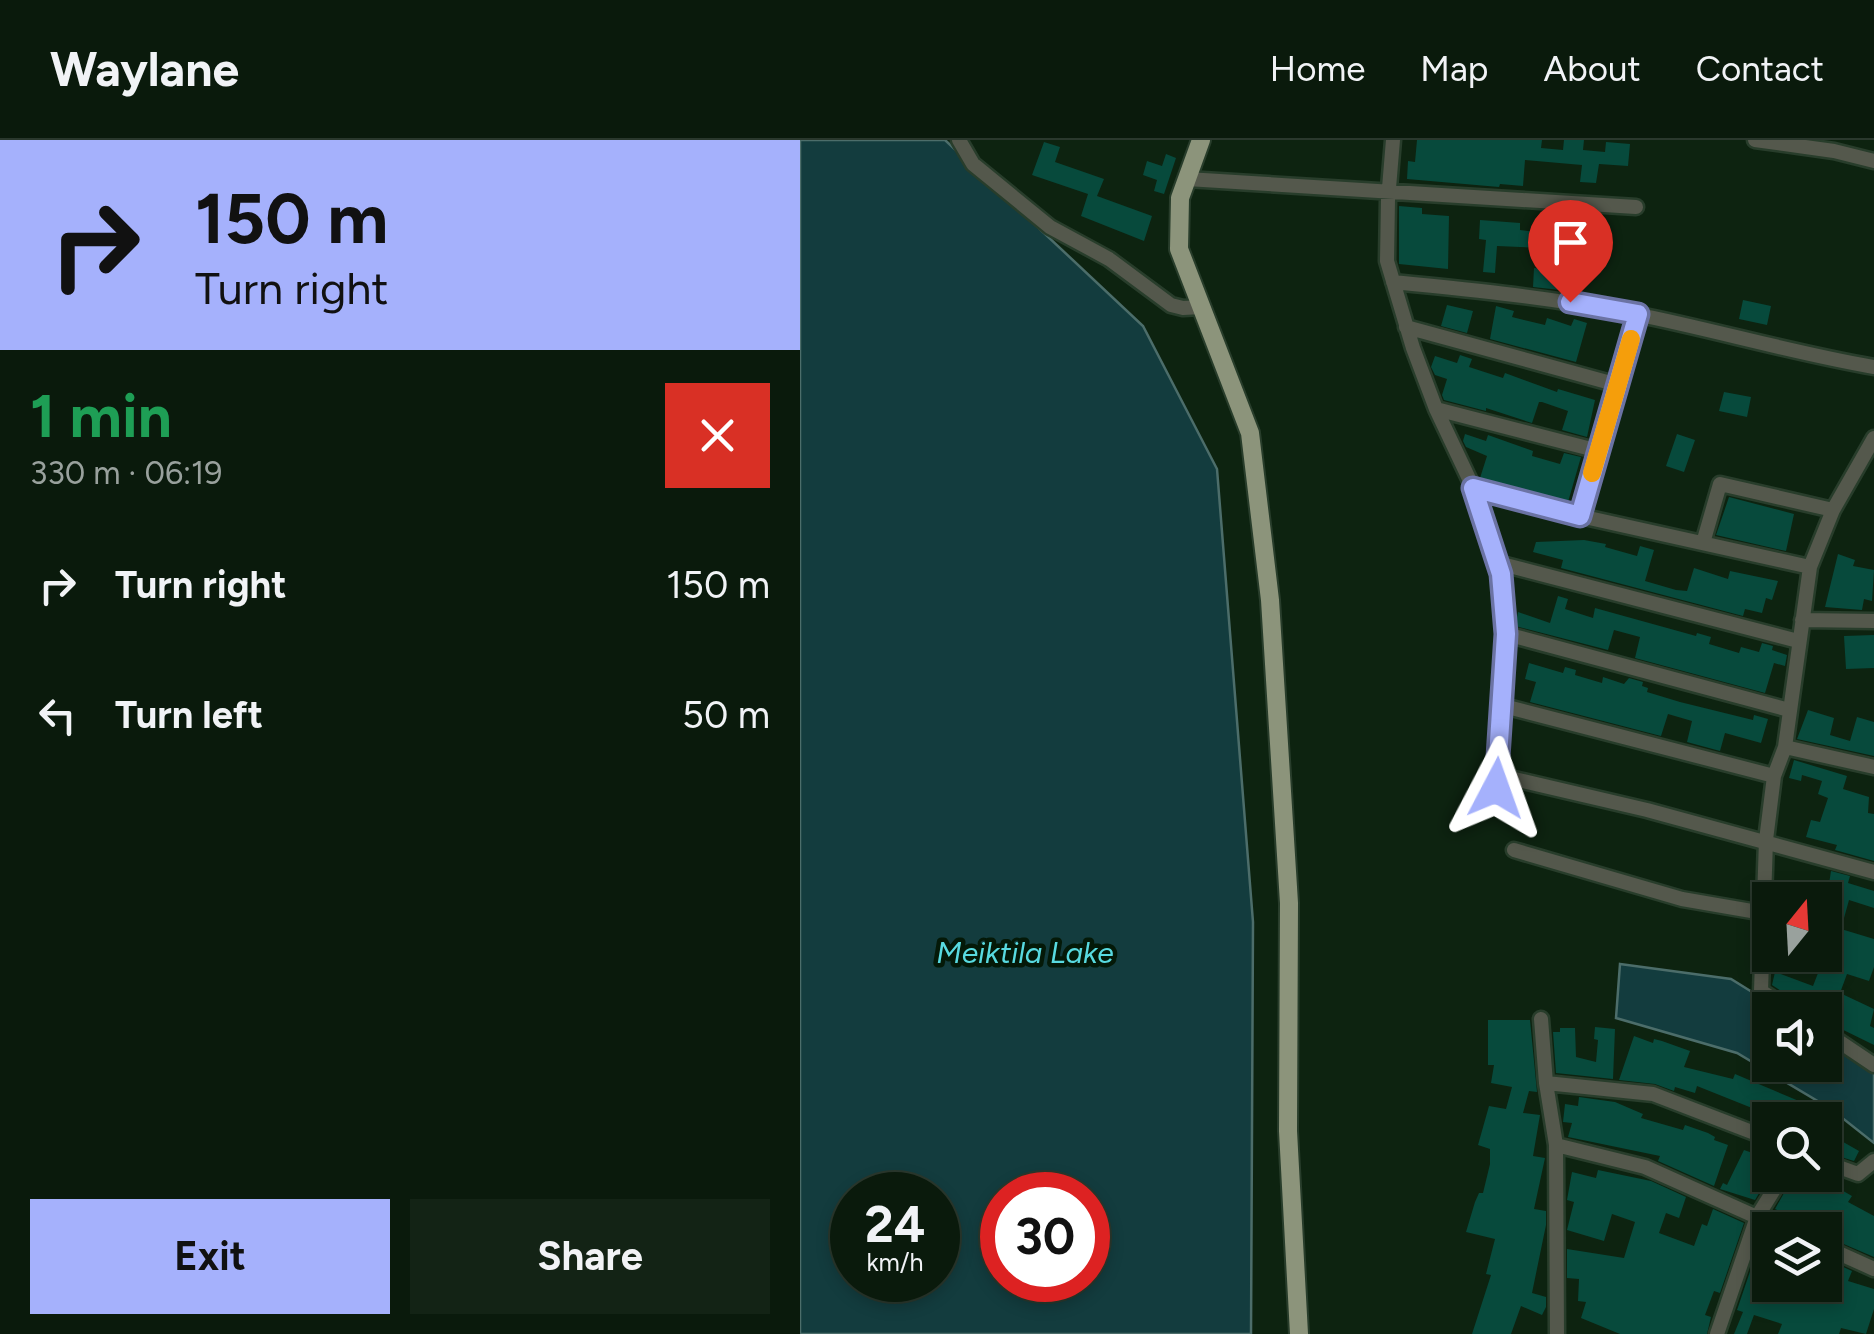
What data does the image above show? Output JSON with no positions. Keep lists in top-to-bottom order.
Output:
{
  "water": ["Meiktila Lake"],
  "north": "top",
  "page": {
    "header": "Waylane",
    "nav": [
      "Home",
      "Map",
      "About",
      "Contact"
    ],
    "turn": ["150 m", "Turn right"],
    "heading": ["1 min", "330 m · 06:19"],
    "list": [
      {
        "name": "Turn right",
        "value": "150 m"
      },
      {
        "name": "Turn left",
        "value": "50 m"
      }
    ],
    "speed": "24 km/h",
    "limit": "30",
    "buttons": ["Exit", "Share"]
  }
}
